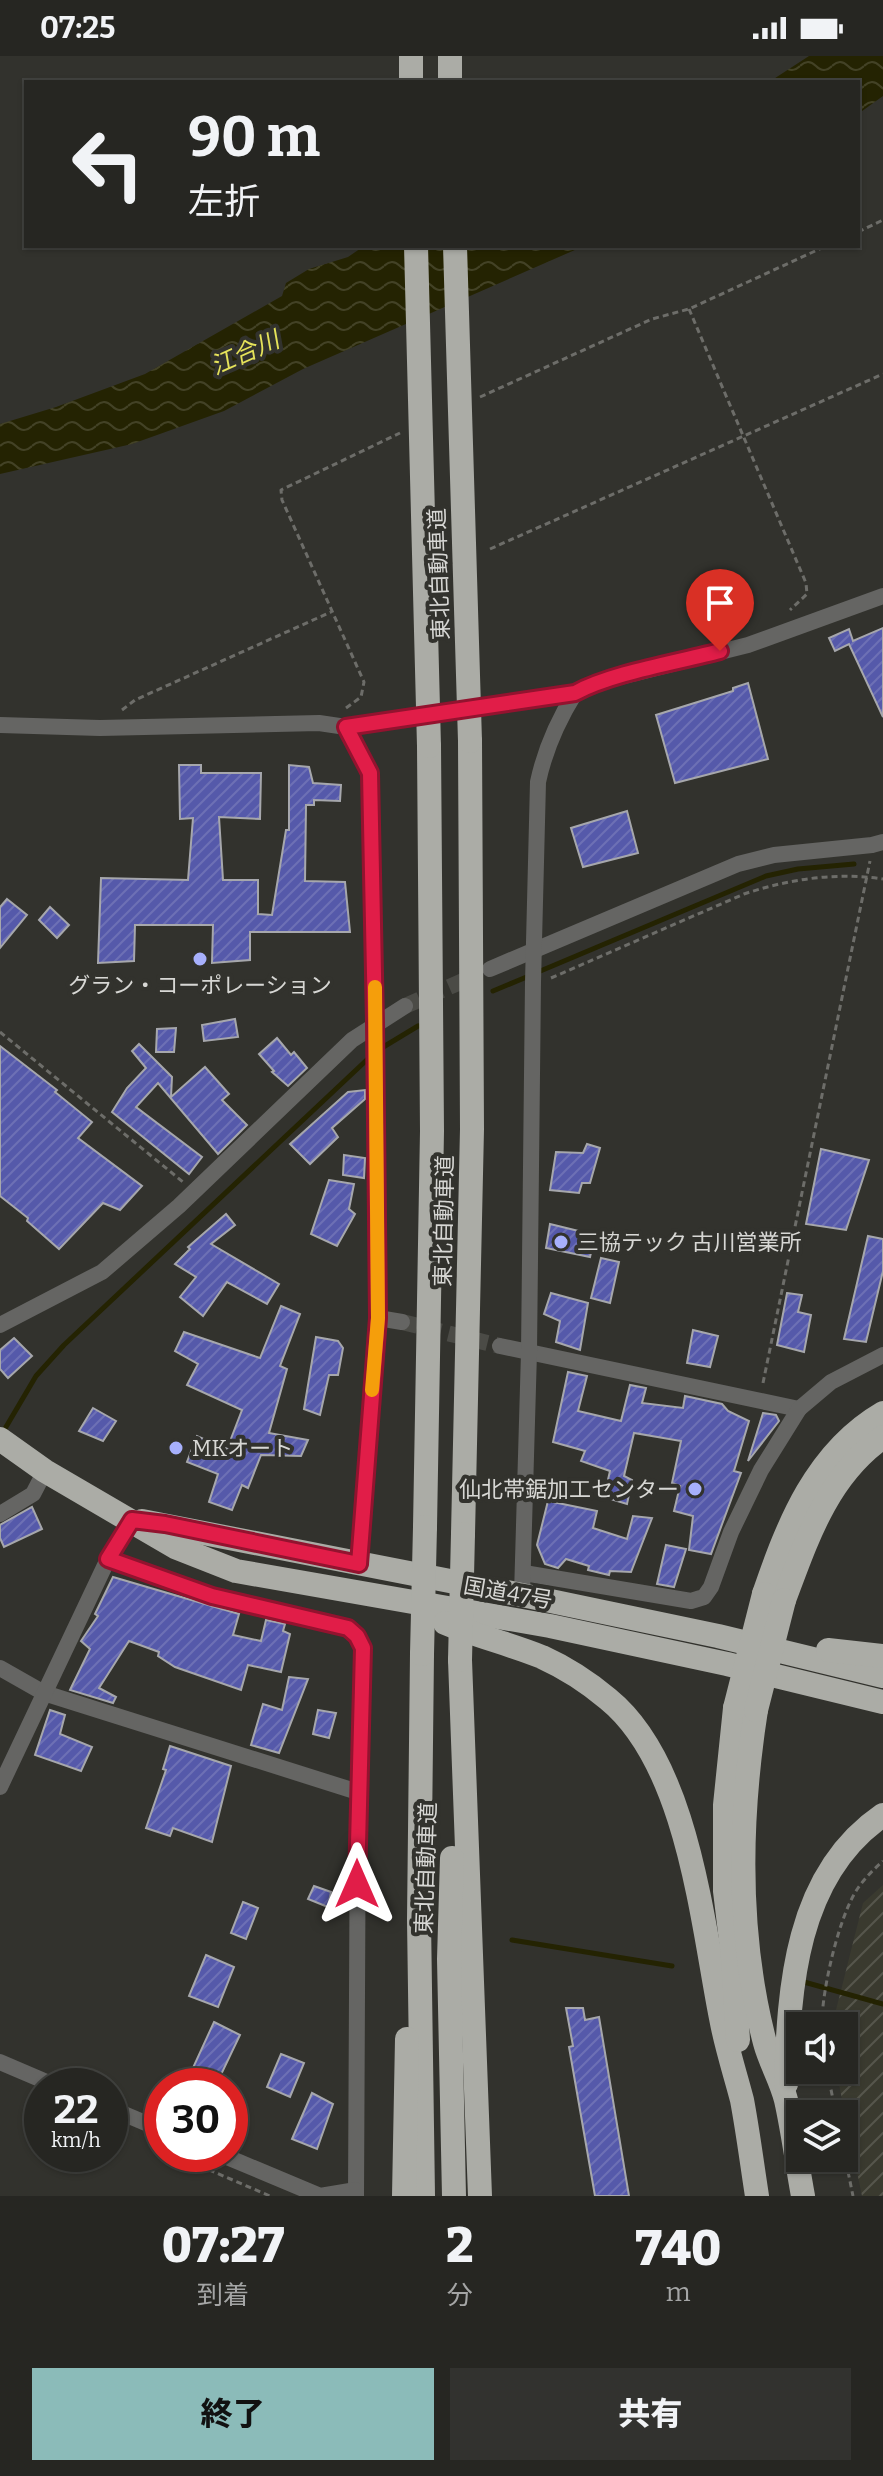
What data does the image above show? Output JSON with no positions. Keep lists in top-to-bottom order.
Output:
{
  "streets": {
    "highway": ["東北自動車道", "国道47号"]
  },
  "water": ["江合川"],
  "places": [
    "グラン・コーポレーション",
    "三協テック 古川営業所",
    "MKオート",
    "仙北帯鋸加工センター"
  ],
  "page": {
    "status": "07:25",
    "turn": ["90 m", "左折"],
    "speed": "22 km/h",
    "limit": "30",
    "eta": [
      "07:27",
      "到着",
      "2",
      "分",
      "740",
      "m"
    ],
    "buttons": ["終了", "共有"]
  }
}
